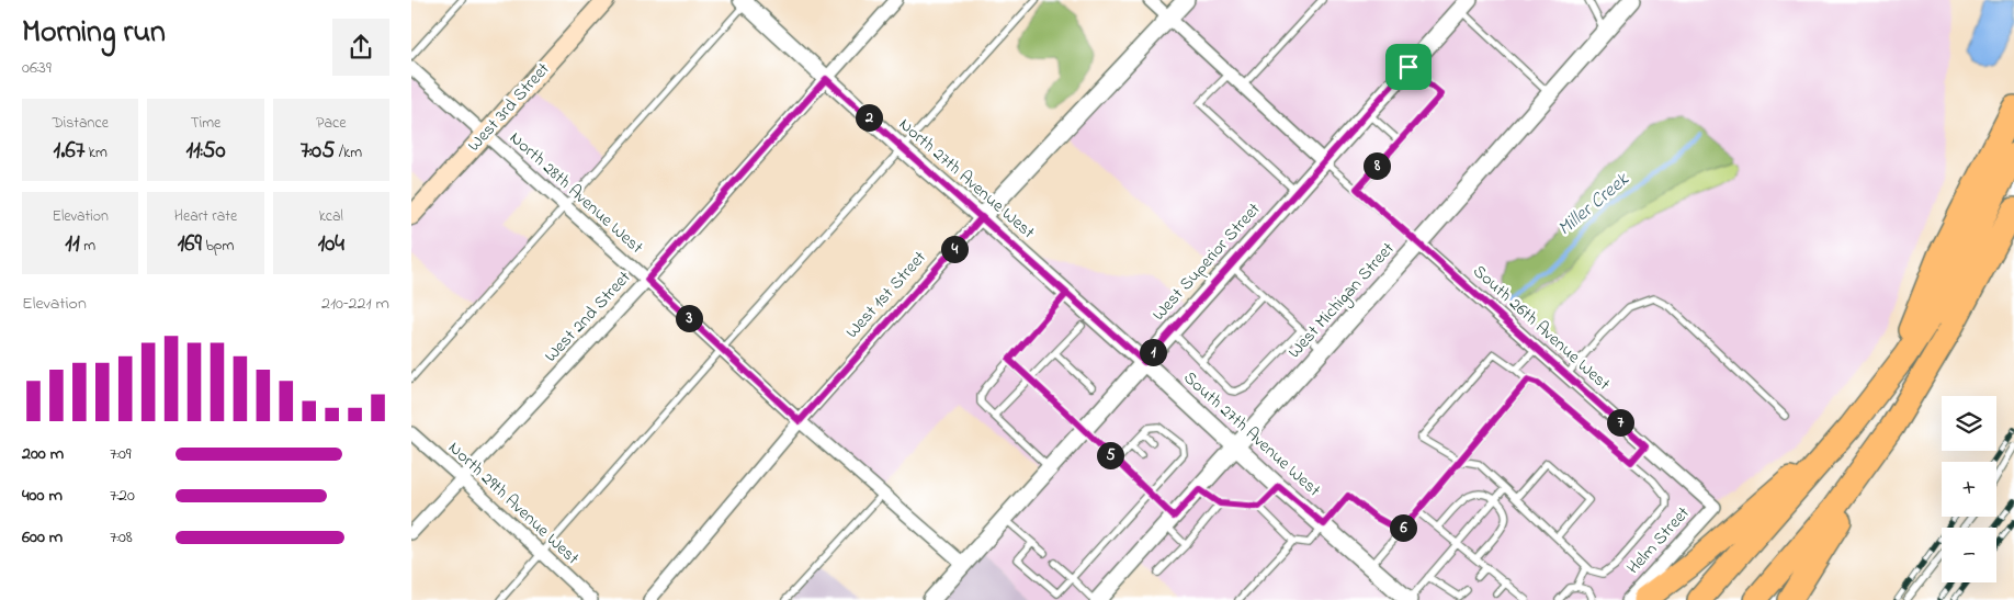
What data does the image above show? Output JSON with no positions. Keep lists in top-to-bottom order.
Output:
{
  "streets": {
    "main road": ["West 3rd Street"],
    "street": [
      "North 27th Avenue West",
      "North 28th Avenue West",
      "West Superior Street",
      "West 1st Street",
      "West Michigan Street",
      "West 2nd Street",
      "South 26th Avenue West",
      "South 27th Avenue West",
      "North 29th Avenue West",
      "Helm Street"
    ]
  },
  "crossings": [
    ["West 3rd Street", "North 28th Avenue West"],
    ["North 27th Avenue West", "West Superior Street"],
    ["North 27th Avenue West", "West 1st Street"],
    ["North 27th Avenue West", "West 2nd Street"],
    ["North 27th Avenue West", "South 27th Avenue West"],
    ["North 28th Avenue West", "West Superior Street"],
    ["North 28th Avenue West", "West 1st Street"],
    ["North 28th Avenue West", "West 2nd Street"],
    ["West Superior Street", "South 27th Avenue West"],
    ["West Michigan Street", "South 26th Avenue West"],
    ["West Michigan Street", "South 27th Avenue West"],
    ["West 2nd Street", "North 29th Avenue West"],
    ["South 26th Avenue West", "Helm Street"]
  ],
  "water": ["Miller Creek"],
  "page": {
    "heading": ["Morning run", "06:39"],
    "stats": [
      ["Distance", "1.67 km"],
      ["Time", "11:50"],
      ["Pace", "7:05 /km"],
      ["Elevation", "11 m"],
      ["Heart rate", "169 bpm"],
      ["kcal", "104"]
    ],
    "pins": [
      "2",
      "8",
      "4",
      "3",
      "1",
      "7",
      "5",
      "6"
    ],
    "chart": ["Elevation", "210–221 m"],
    "map_buttons": ["+", "−"],
    "list": [
      {
        "name": "200 m",
        "note": "7:09"
      },
      {
        "name": "400 m",
        "note": "7:20"
      },
      {
        "name": "600 m",
        "note": "7:08"
      }
    ]
  }
}
